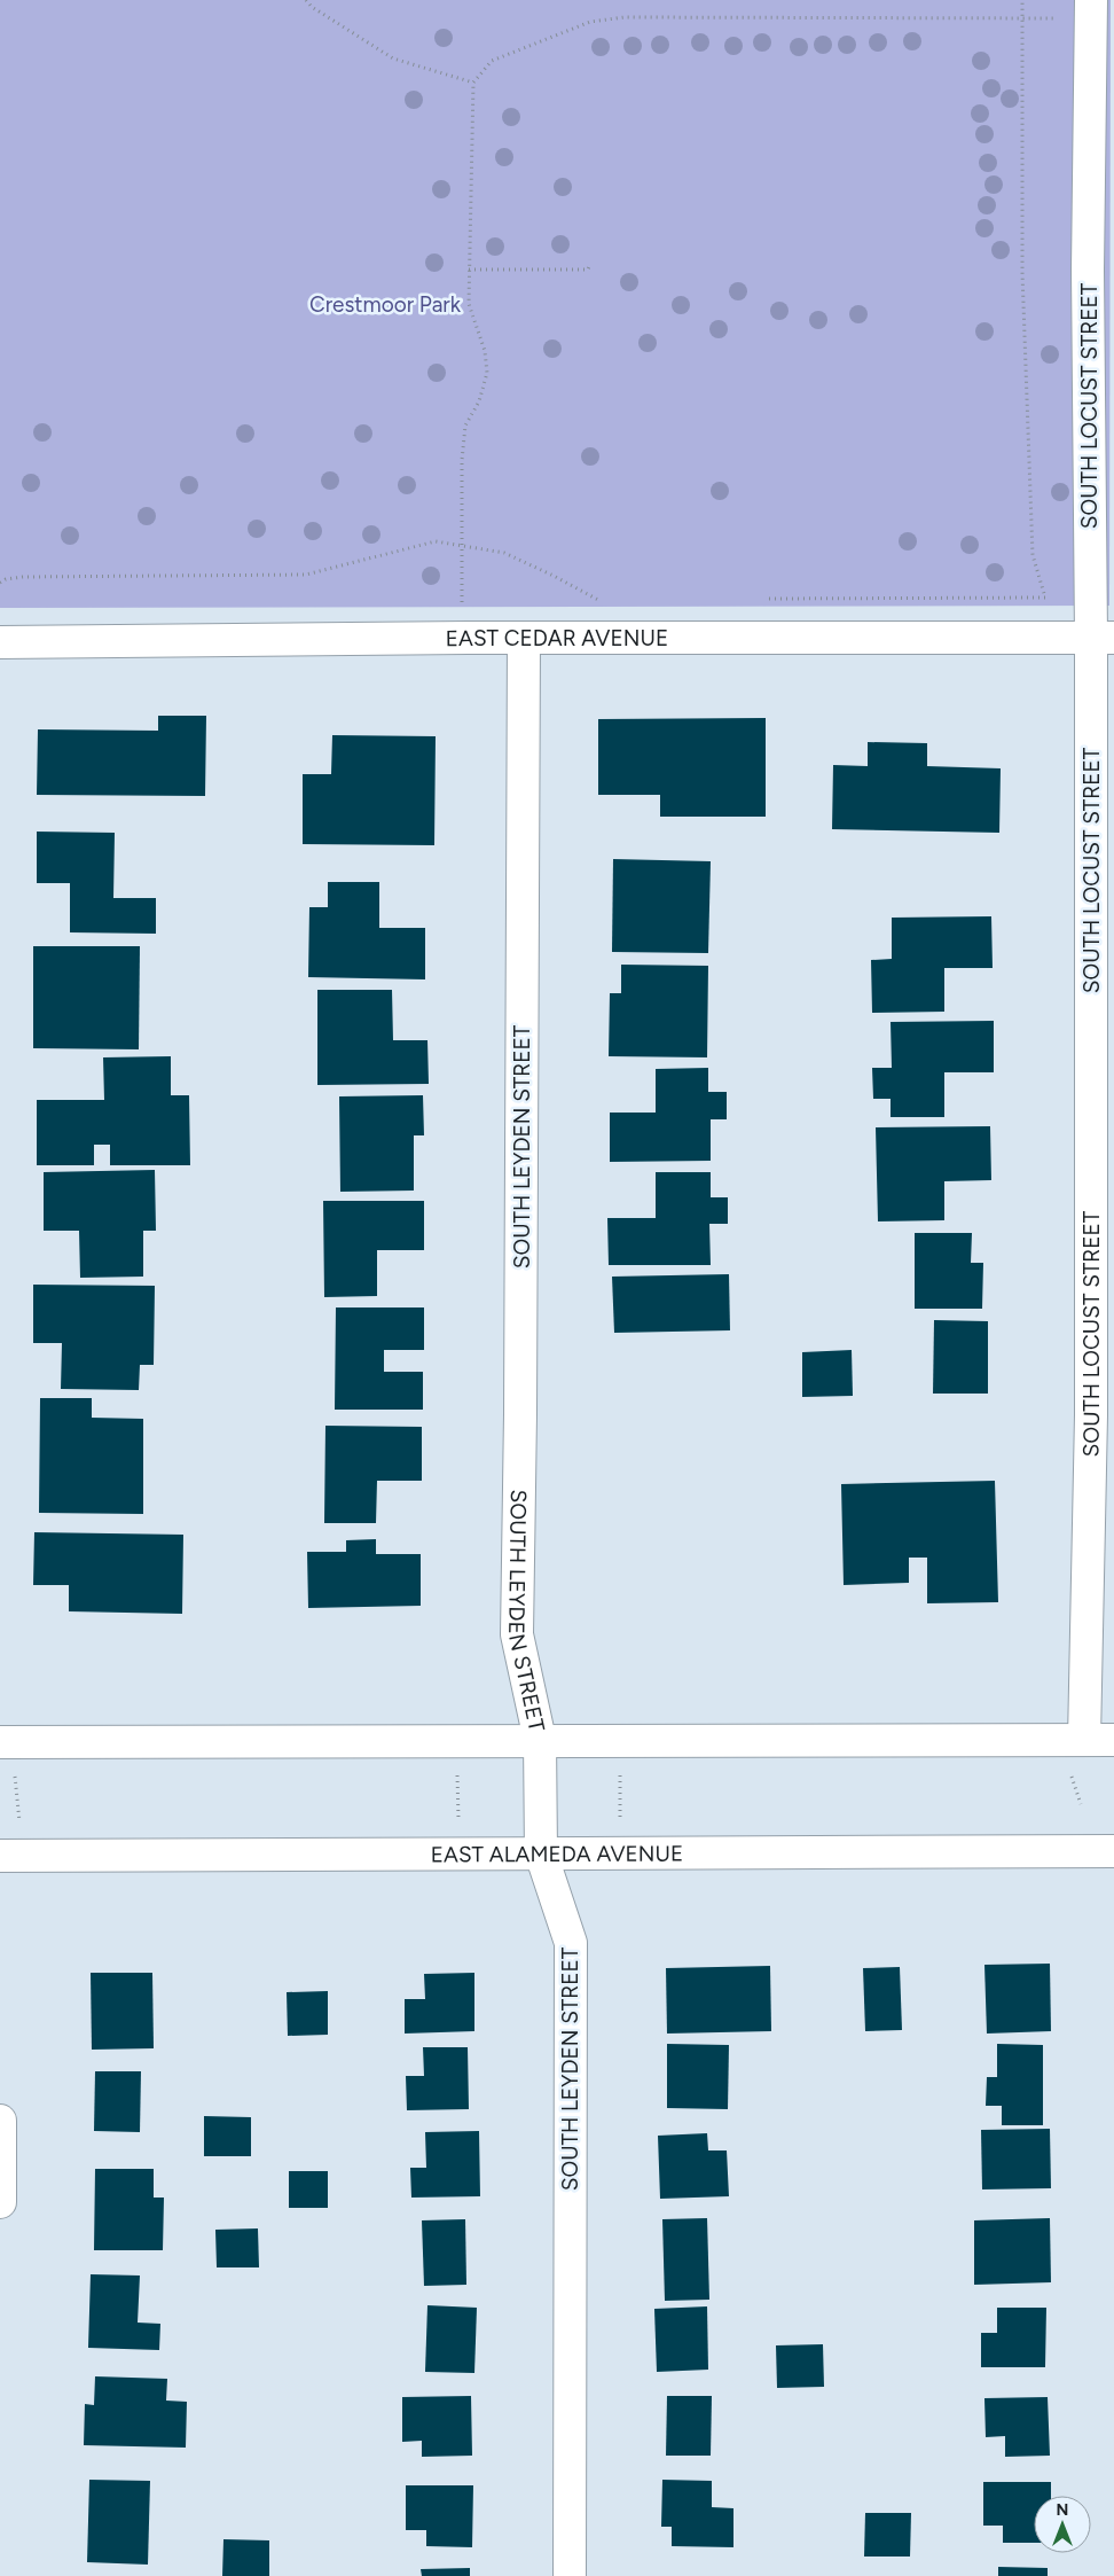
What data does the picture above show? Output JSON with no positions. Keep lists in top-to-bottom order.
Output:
{
  "streets": {
    "street": [
      "SOUTH LOCUST STREET",
      "EAST CEDAR AVENUE",
      "SOUTH LEYDEN STREET",
      "EAST ALAMEDA AVENUE"
    ]
  },
  "crossings": [
    ["SOUTH LOCUST STREET", "EAST CEDAR AVENUE"],
    ["EAST CEDAR AVENUE", "SOUTH LEYDEN STREET"],
    ["SOUTH LEYDEN STREET", "EAST ALAMEDA AVENUE"]
  ],
  "parks": ["Crestmoor Park"],
  "north": "top"
}
